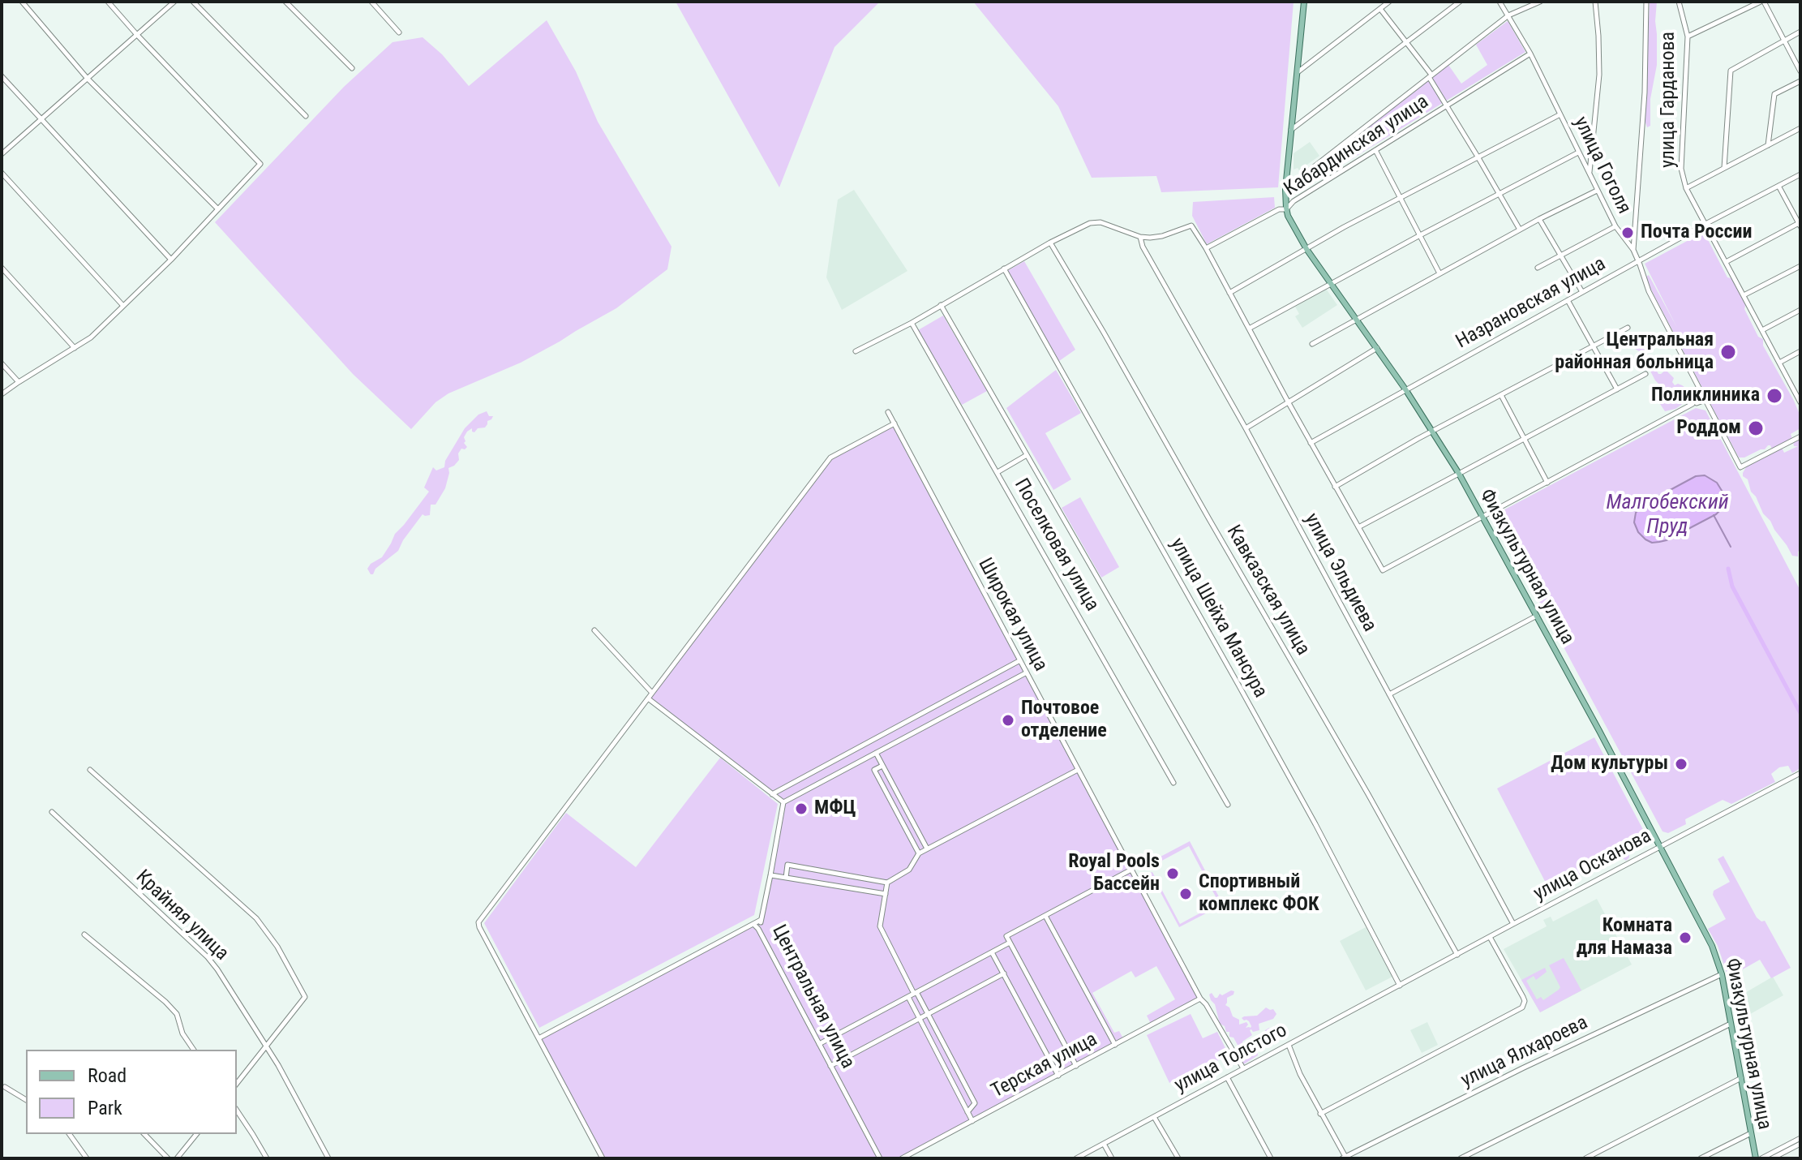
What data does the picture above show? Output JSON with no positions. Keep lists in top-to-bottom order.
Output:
{
  "streets": {
    "main road": ["Физкультурная улица"],
    "street": [
      "улица Гарданова",
      "Кабардинская улица",
      "улица Гоголя",
      "Назрановская улица",
      "Поселковая улица",
      "улица Эльдиева",
      "Кавказская улица",
      "Широкая улица",
      "улица Шейха Мансура",
      "улица Осканова",
      "Крайняя улица",
      "Центральная улица",
      "улица Ялхароева",
      "улица Толстого",
      "Терская улица"
    ]
  },
  "crossings": [
    ["улица Гарданова", "Назрановская улица"],
    ["Кабардинская улица", "улица Гоголя"],
    ["Кабардинская улица", "Физкультурная улица"],
    ["улица Гоголя", "Назрановская улица"],
    ["Назрановская улица", "Физкультурная улица"],
    ["Физкультурная улица", "улица Осканова"],
    ["Физкультурная улица", "улица Ялхароева"],
    ["улица Эльдиева", "улица Осканова"],
    ["Кавказская улица", "улица Осканова"],
    ["Широкая улица", "улица Толстого"],
    ["Широкая улица", "Терская улица"],
    ["улица Шейха Мансура", "улица Осканова"],
    ["улица Шейха Мансура", "улица Толстого"],
    ["улица Осканова", "улица Толстого"]
  ],
  "water": ["Малгобекский Пруд"],
  "places": [
    "Почта России",
    "Центральная районная больница",
    "Поликлиника",
    "Роддом",
    "Почтовое отделение",
    "Дом культуры",
    "МФЦ",
    "Royal Pools Бассейн",
    "Спортивный комплекс ФОК",
    "Комната для Намаза"
  ],
  "legend": ["Road", "Park"]
}
